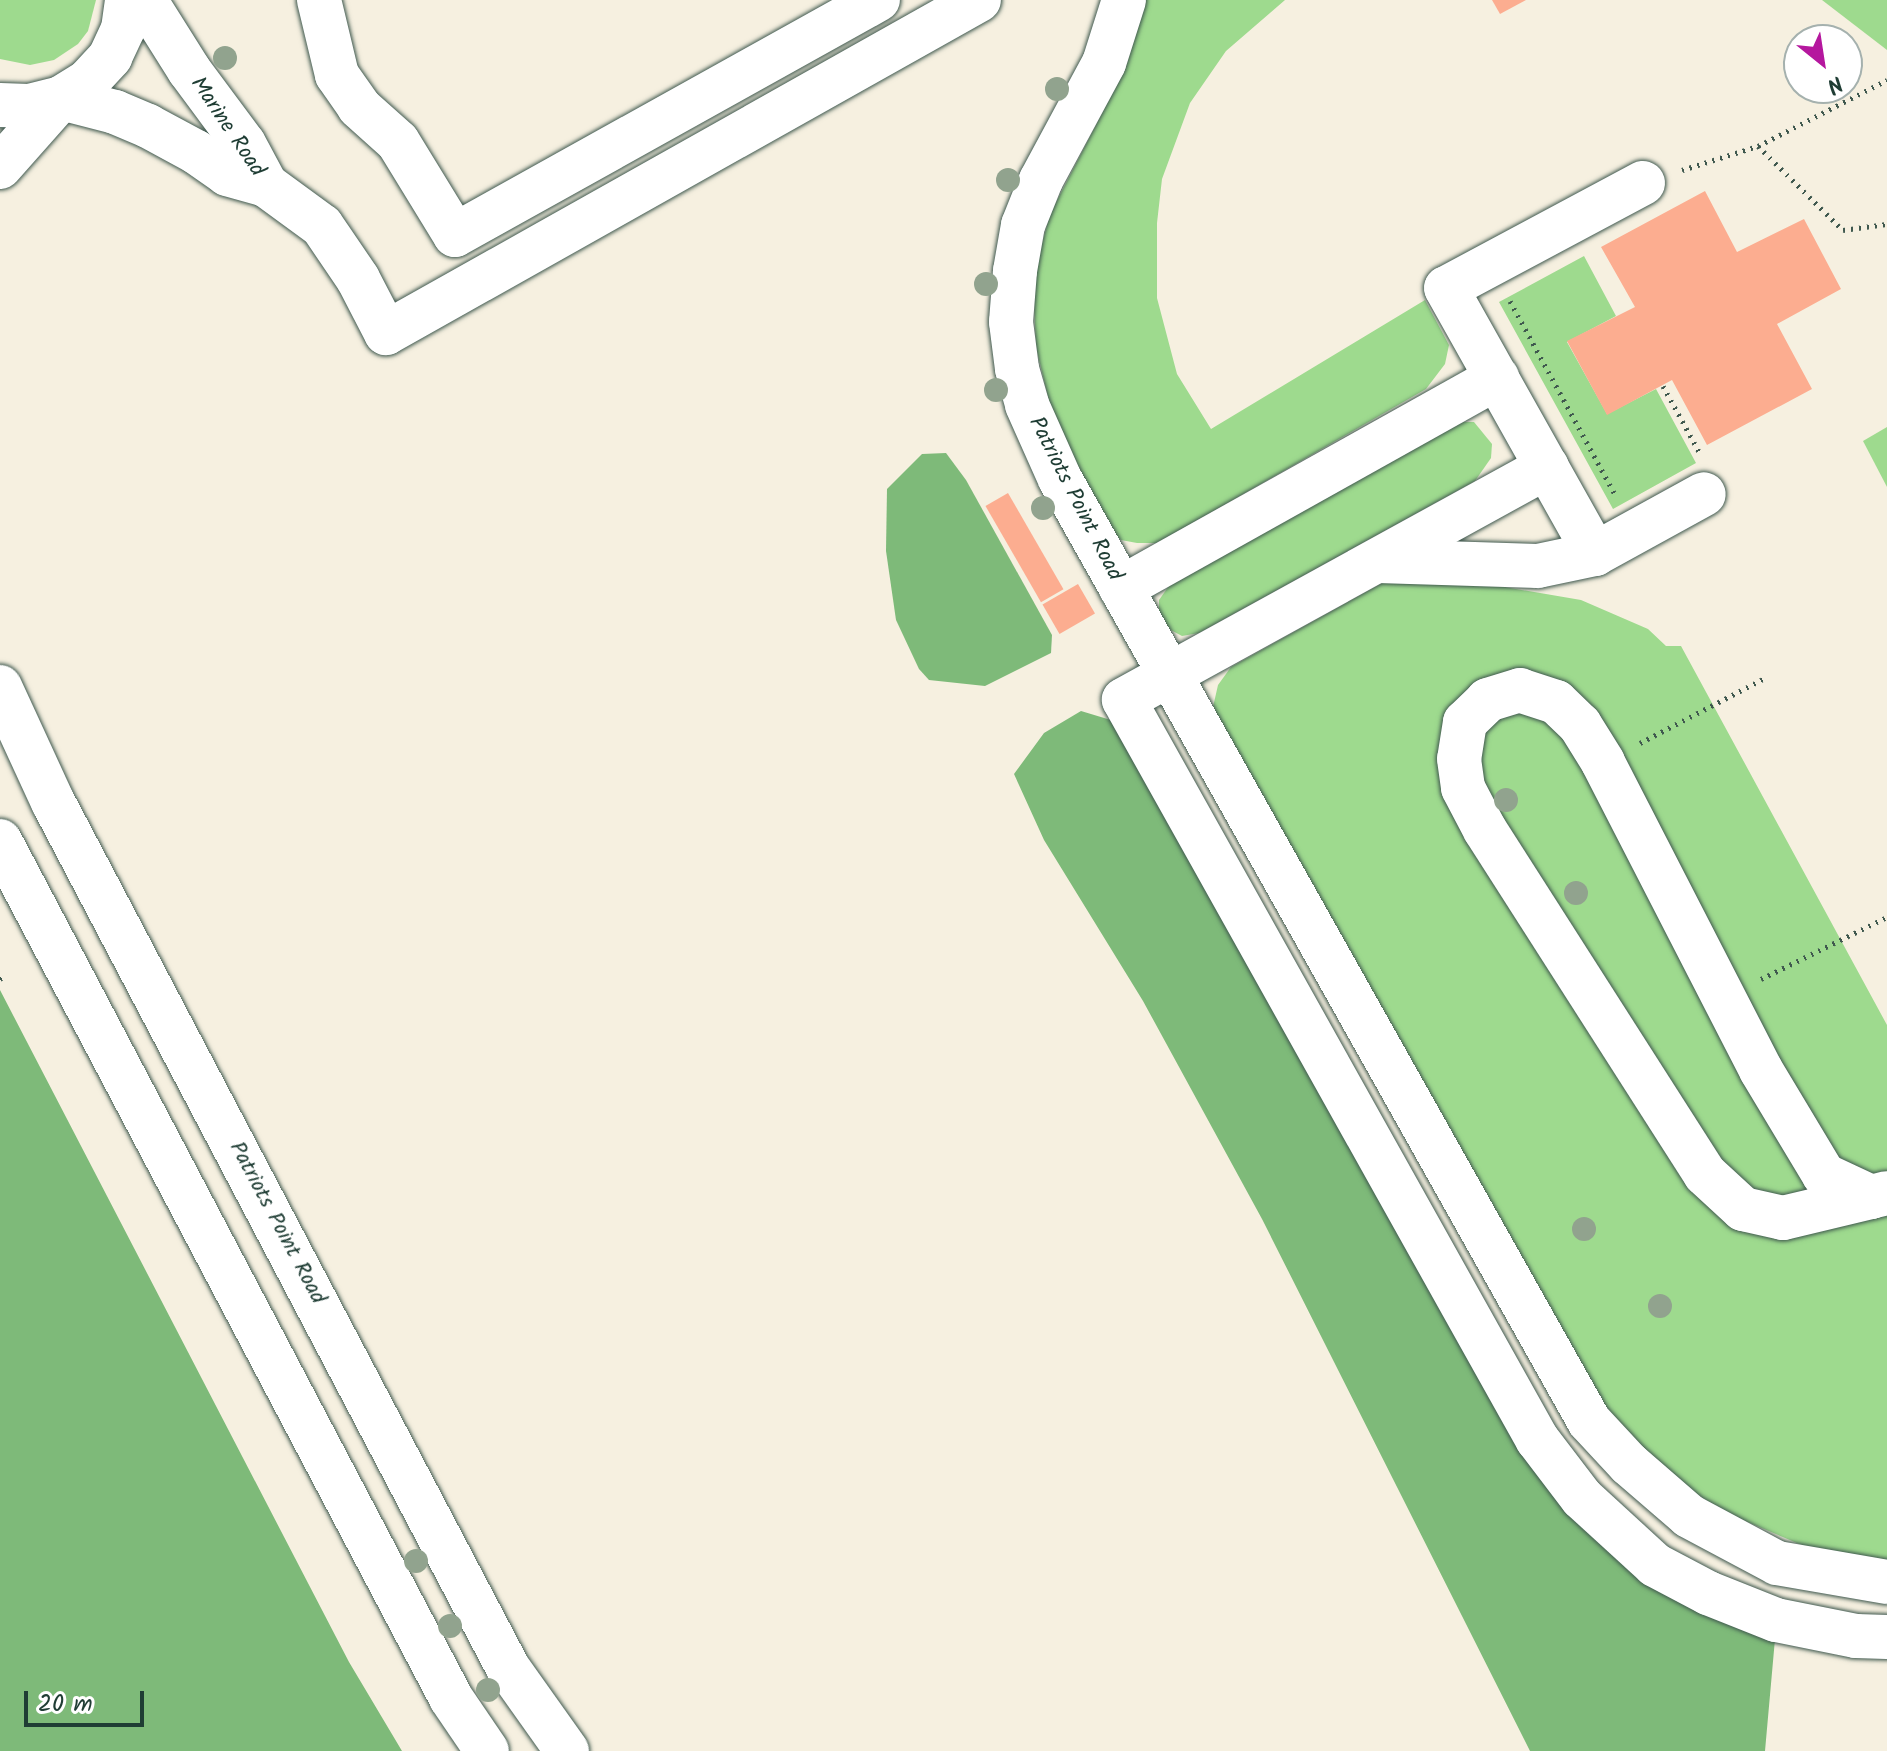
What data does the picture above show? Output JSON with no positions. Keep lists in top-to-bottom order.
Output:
{
  "streets": {
    "street": ["Marine Road", "Patriots Point Road"]
  },
  "scale_bar": "20 m",
  "north": "bottom right"
}
